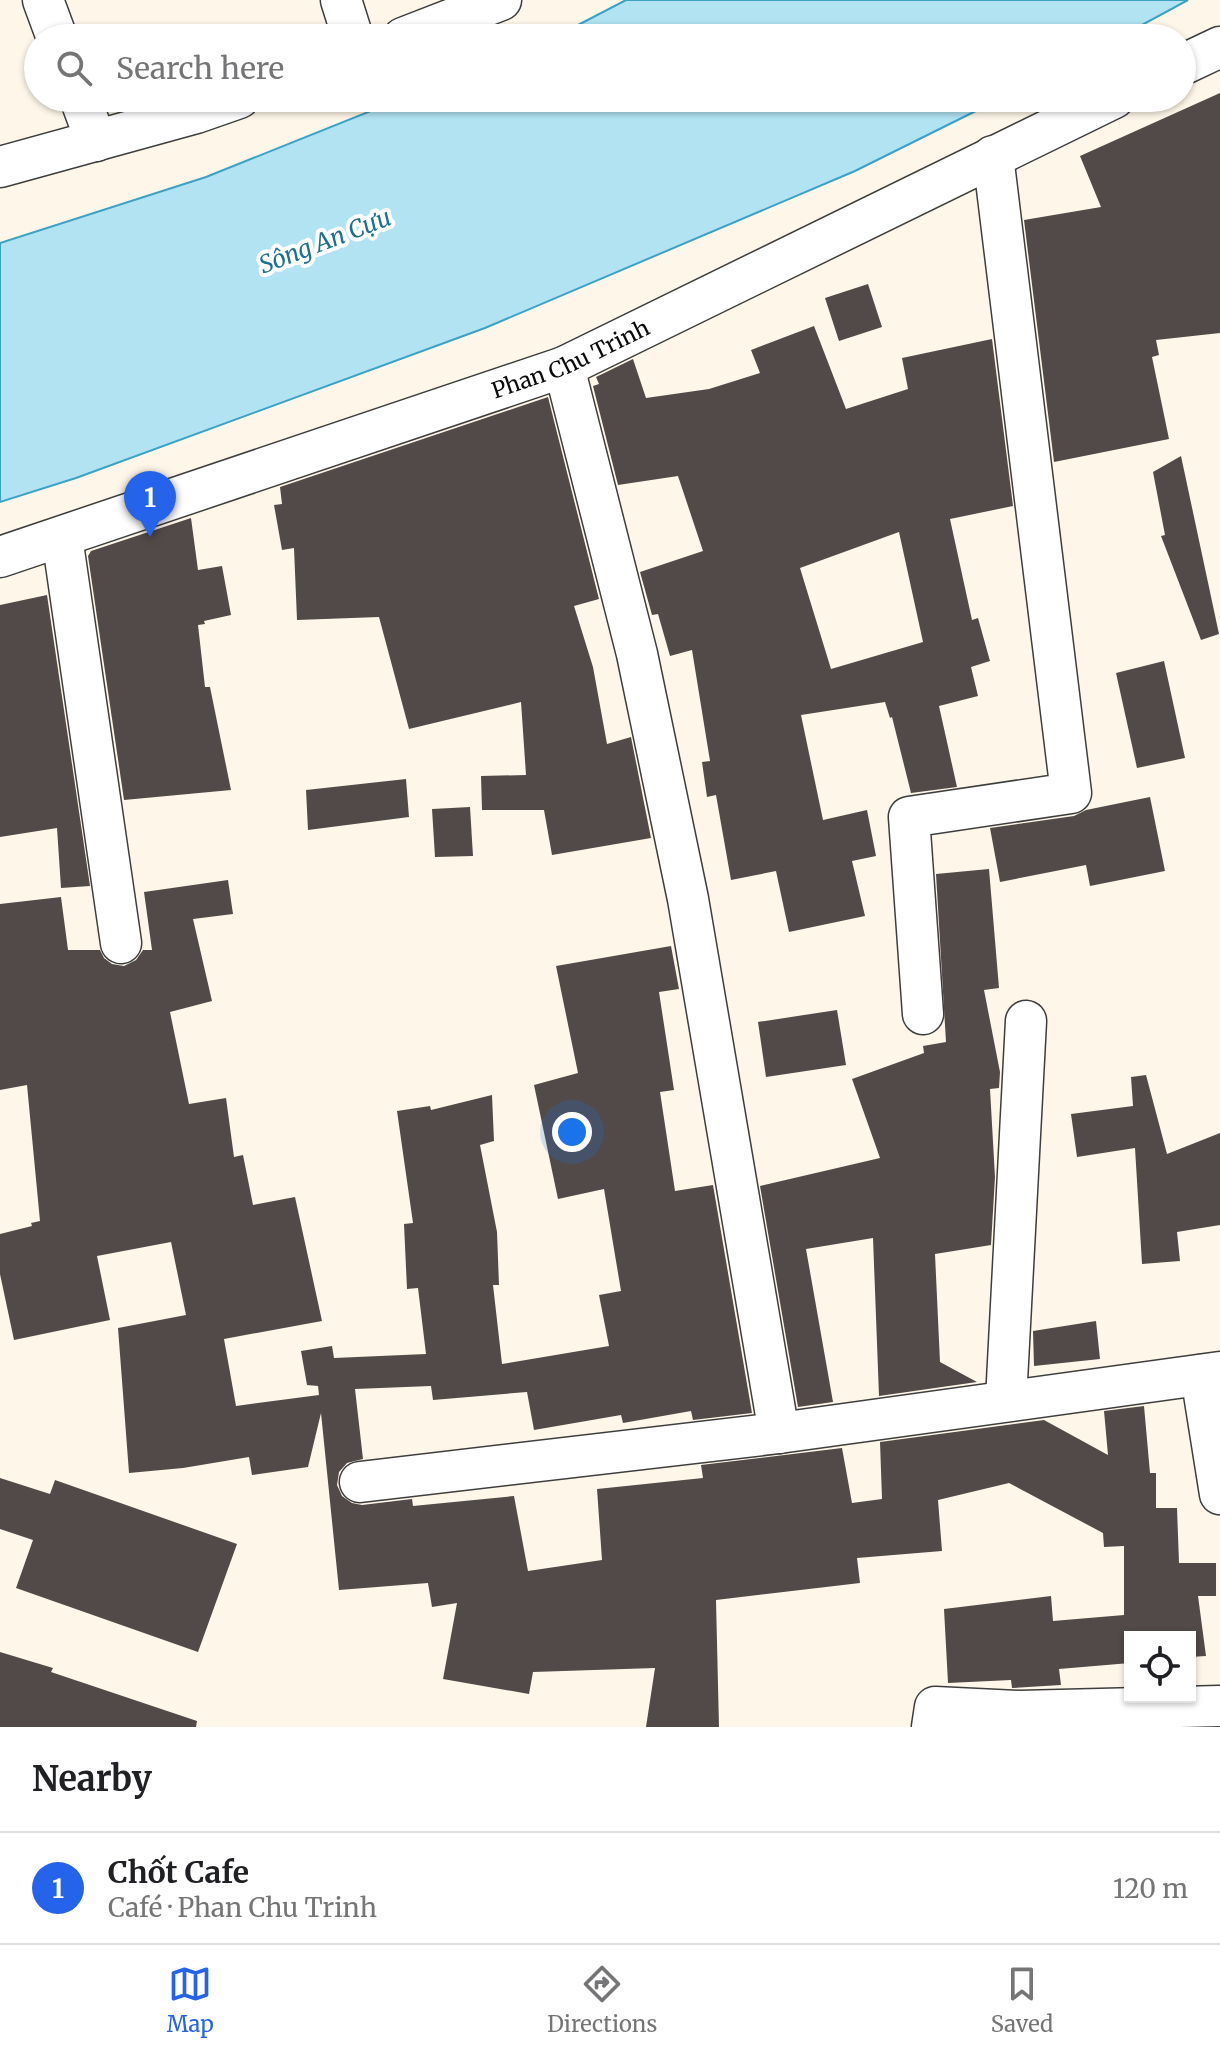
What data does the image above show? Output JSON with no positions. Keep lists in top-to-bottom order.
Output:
{
  "streets": {
    "street": ["Phan Chu Trinh"]
  },
  "water": ["Sông An Cựu"],
  "page": {
    "search": "Search here",
    "pins": "1",
    "heading": "Nearby",
    "list": [
      {
        "mark": "1",
        "name": "Chốt Cafe",
        "note": "Café · Phan Chu Trinh",
        "value": "120 m"
      }
    ],
    "nav": ["Map", "Directions", "Saved"]
  }
}
